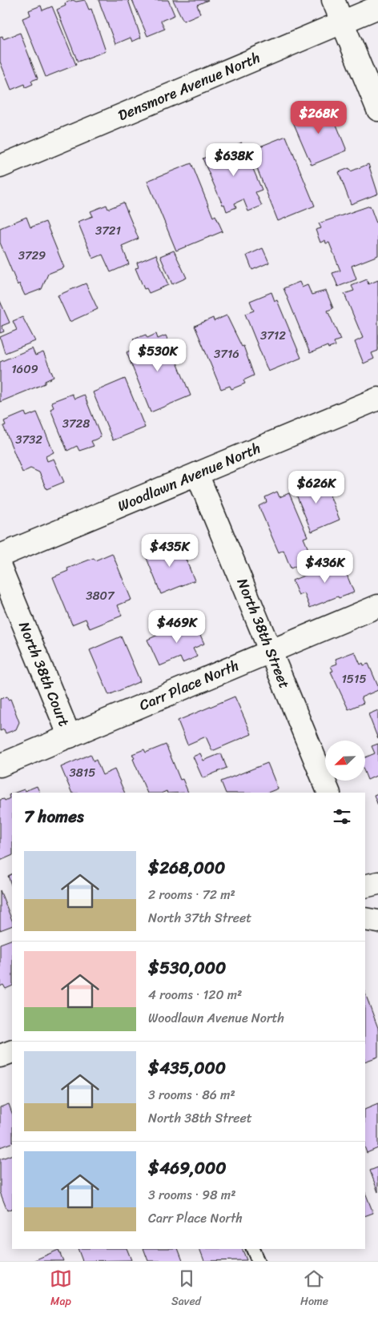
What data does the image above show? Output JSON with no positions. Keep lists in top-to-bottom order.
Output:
{
  "streets": {
    "street": [
      "Densmore Avenue North",
      "Woodlawn Avenue North",
      "North 38th Street",
      "North 38th Court",
      "Carr Place North"
    ]
  },
  "crossings": [
    ["Woodlawn Avenue North", "North 38th Street"],
    ["North 38th Street", "Carr Place North"],
    ["North 38th Court", "Carr Place North"]
  ],
  "house_numbers": [
    "3721",
    "3729",
    "3712",
    "3716",
    "1609",
    "3728",
    "3732",
    "3807",
    "1515",
    "3815"
  ],
  "north": "bottom left",
  "page": {
    "price": [
      "$268K",
      "$638K",
      "$530K",
      "$626K",
      "$435K",
      "$436K",
      "$469K"
    ],
    "heading": "7 homes",
    "list": [
      {
        "name": "$268,000",
        "note": "2 rooms · 72 m² · North 37th Street"
      },
      {
        "name": "$530,000",
        "note": "4 rooms · 120 m² · Woodlawn Avenue North"
      },
      {
        "name": "$435,000",
        "note": "3 rooms · 86 m² · North 38th Street"
      },
      {
        "name": "$469,000",
        "note": "3 rooms · 98 m² · Carr Place North"
      }
    ],
    "tabs": ["Map", "Saved", "Home"]
  }
}
